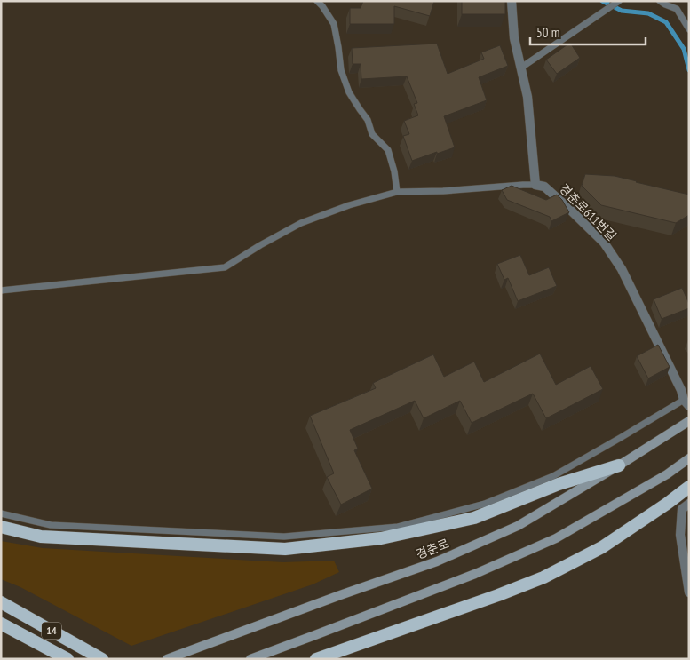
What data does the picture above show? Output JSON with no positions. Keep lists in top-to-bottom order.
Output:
{
  "streets": {
    "highway": ["14"],
    "main road": ["경춘로"],
    "street": ["경춘로611번길"]
  },
  "scale_bar": "50 m"
}
